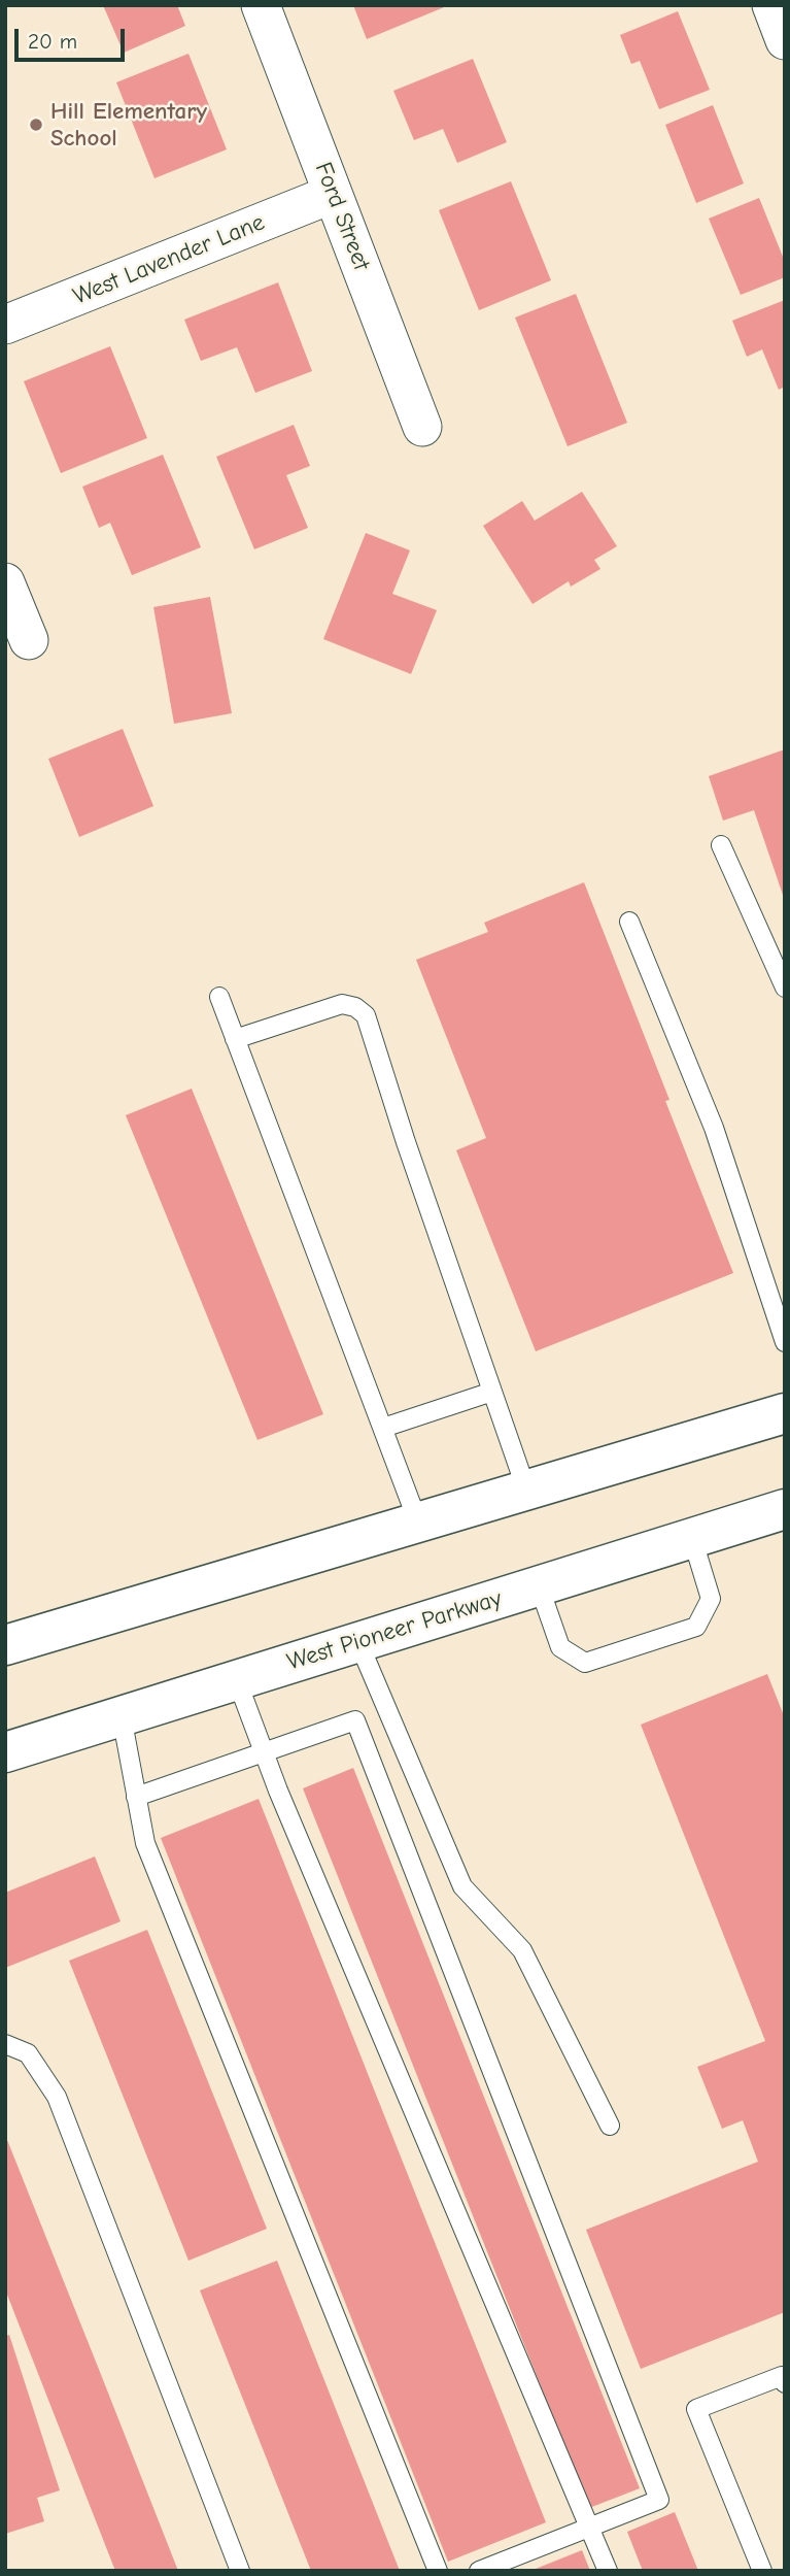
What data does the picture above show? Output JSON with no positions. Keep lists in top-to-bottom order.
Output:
{
  "streets": {
    "main road": ["West Pioneer Parkway"],
    "street": ["Ford Street", "West Lavender Lane"]
  },
  "crossings": [
    ["Ford Street", "West Lavender Lane"]
  ],
  "places": ["Hill Elementary School"],
  "scale_bar": "20 m"
}
